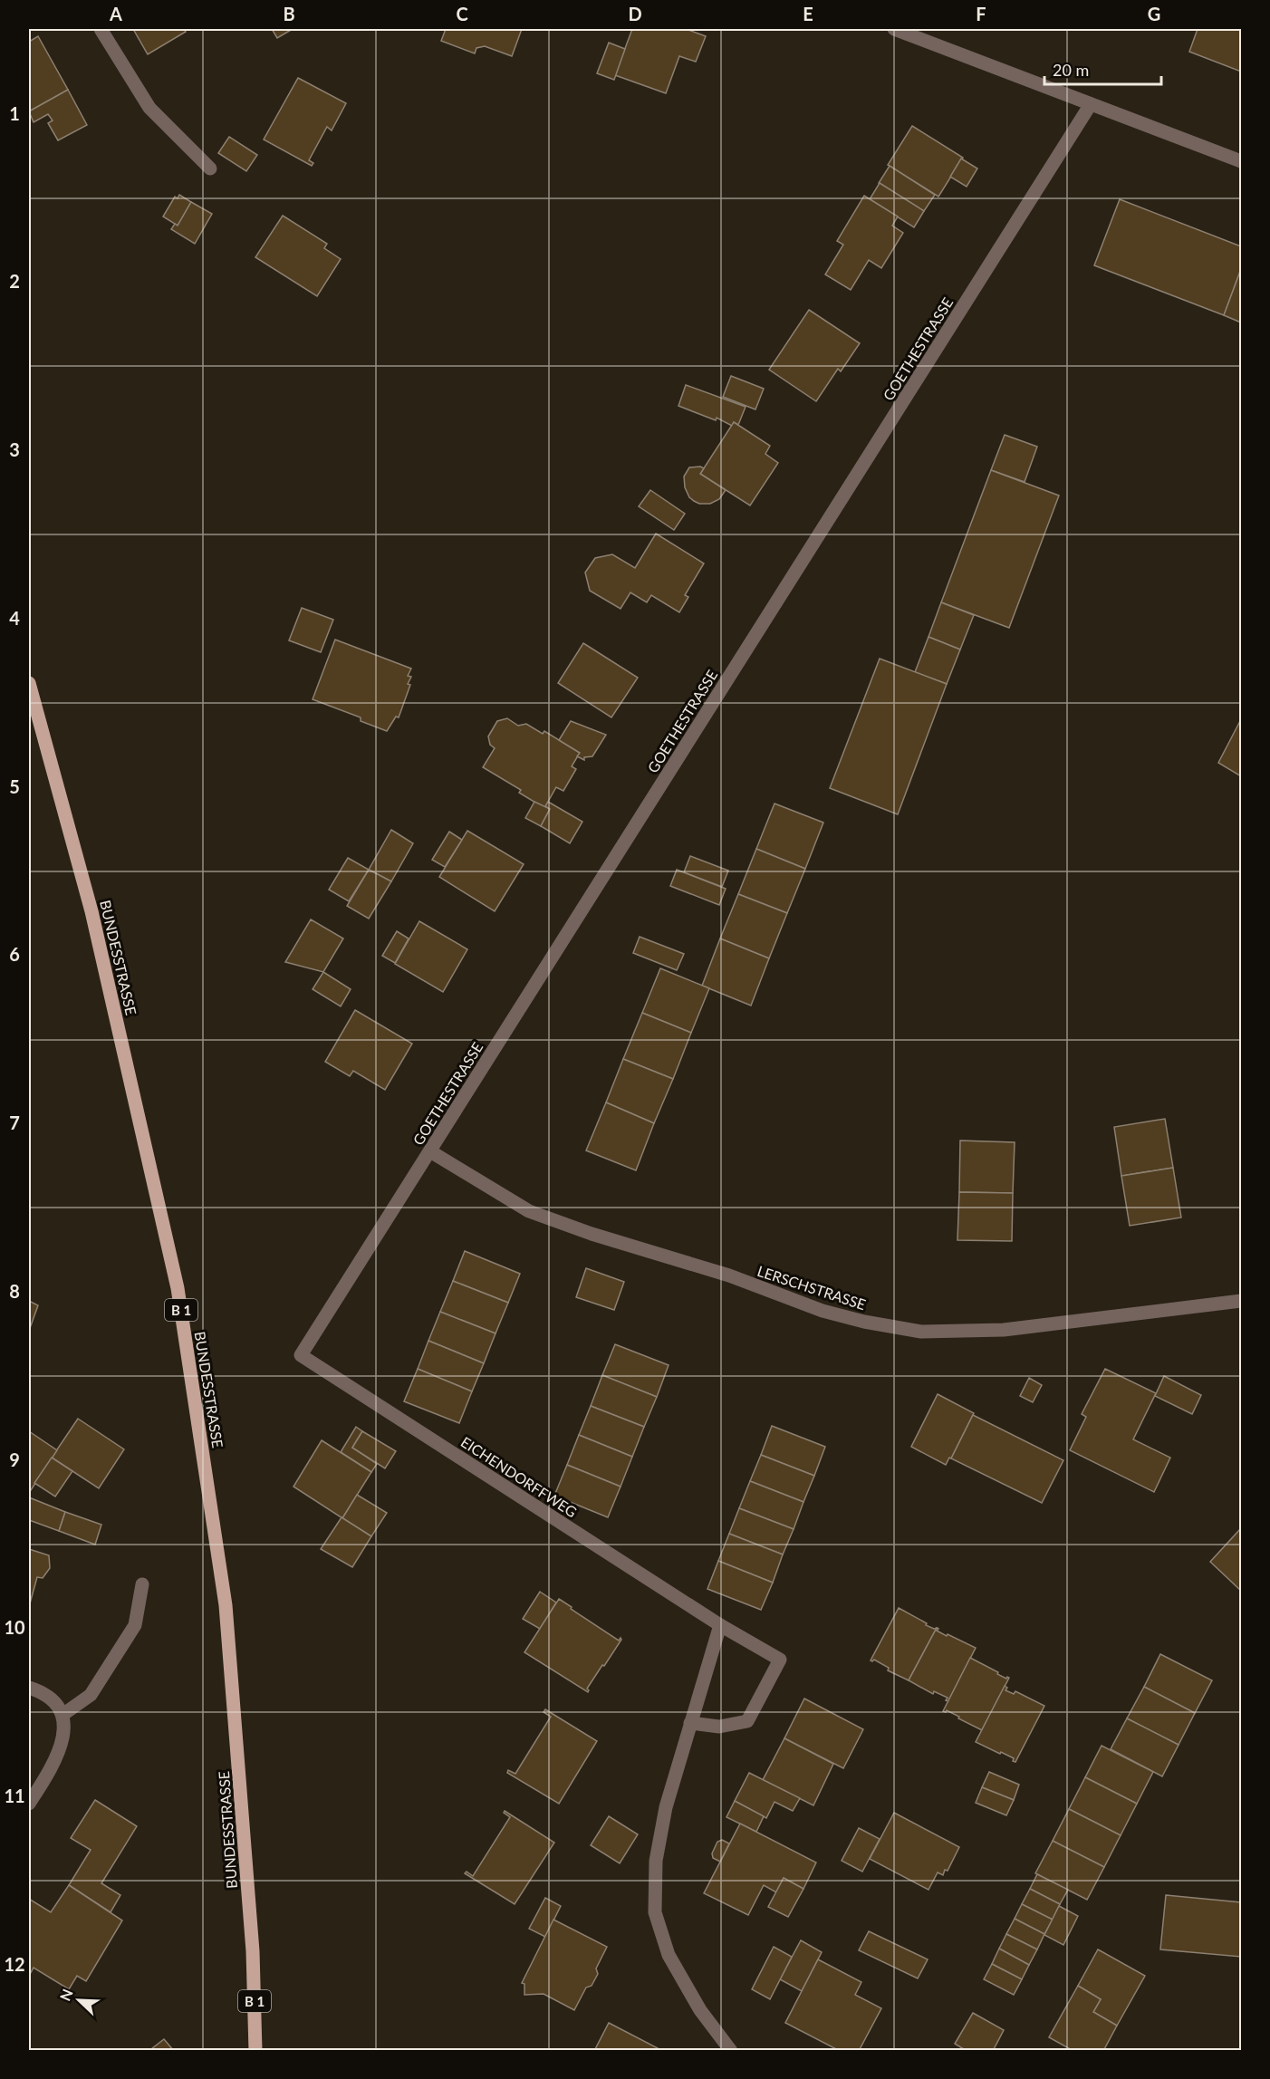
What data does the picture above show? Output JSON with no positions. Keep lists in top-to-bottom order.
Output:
{
  "streets": {
    "main road": ["BUNDESSTRASSE", "B 1"],
    "street": ["GOETHESTRASSE", "LERSCHSTRASSE", "EICHENDORFFWEG"]
  },
  "crossings": [
    ["GOETHESTRASSE", "LERSCHSTRASSE"],
    ["GOETHESTRASSE", "EICHENDORFFWEG"]
  ],
  "scale_bar": "20 m",
  "north": "top left",
  "grid": {
    "columns": [
      "A",
      "B",
      "C",
      "D",
      "E",
      "F",
      "G"
    ],
    "rows": [
      "1",
      "2",
      "3",
      "4",
      "5",
      "6",
      "7",
      "8",
      "9",
      "10",
      "11",
      "12"
    ]
  }
}
